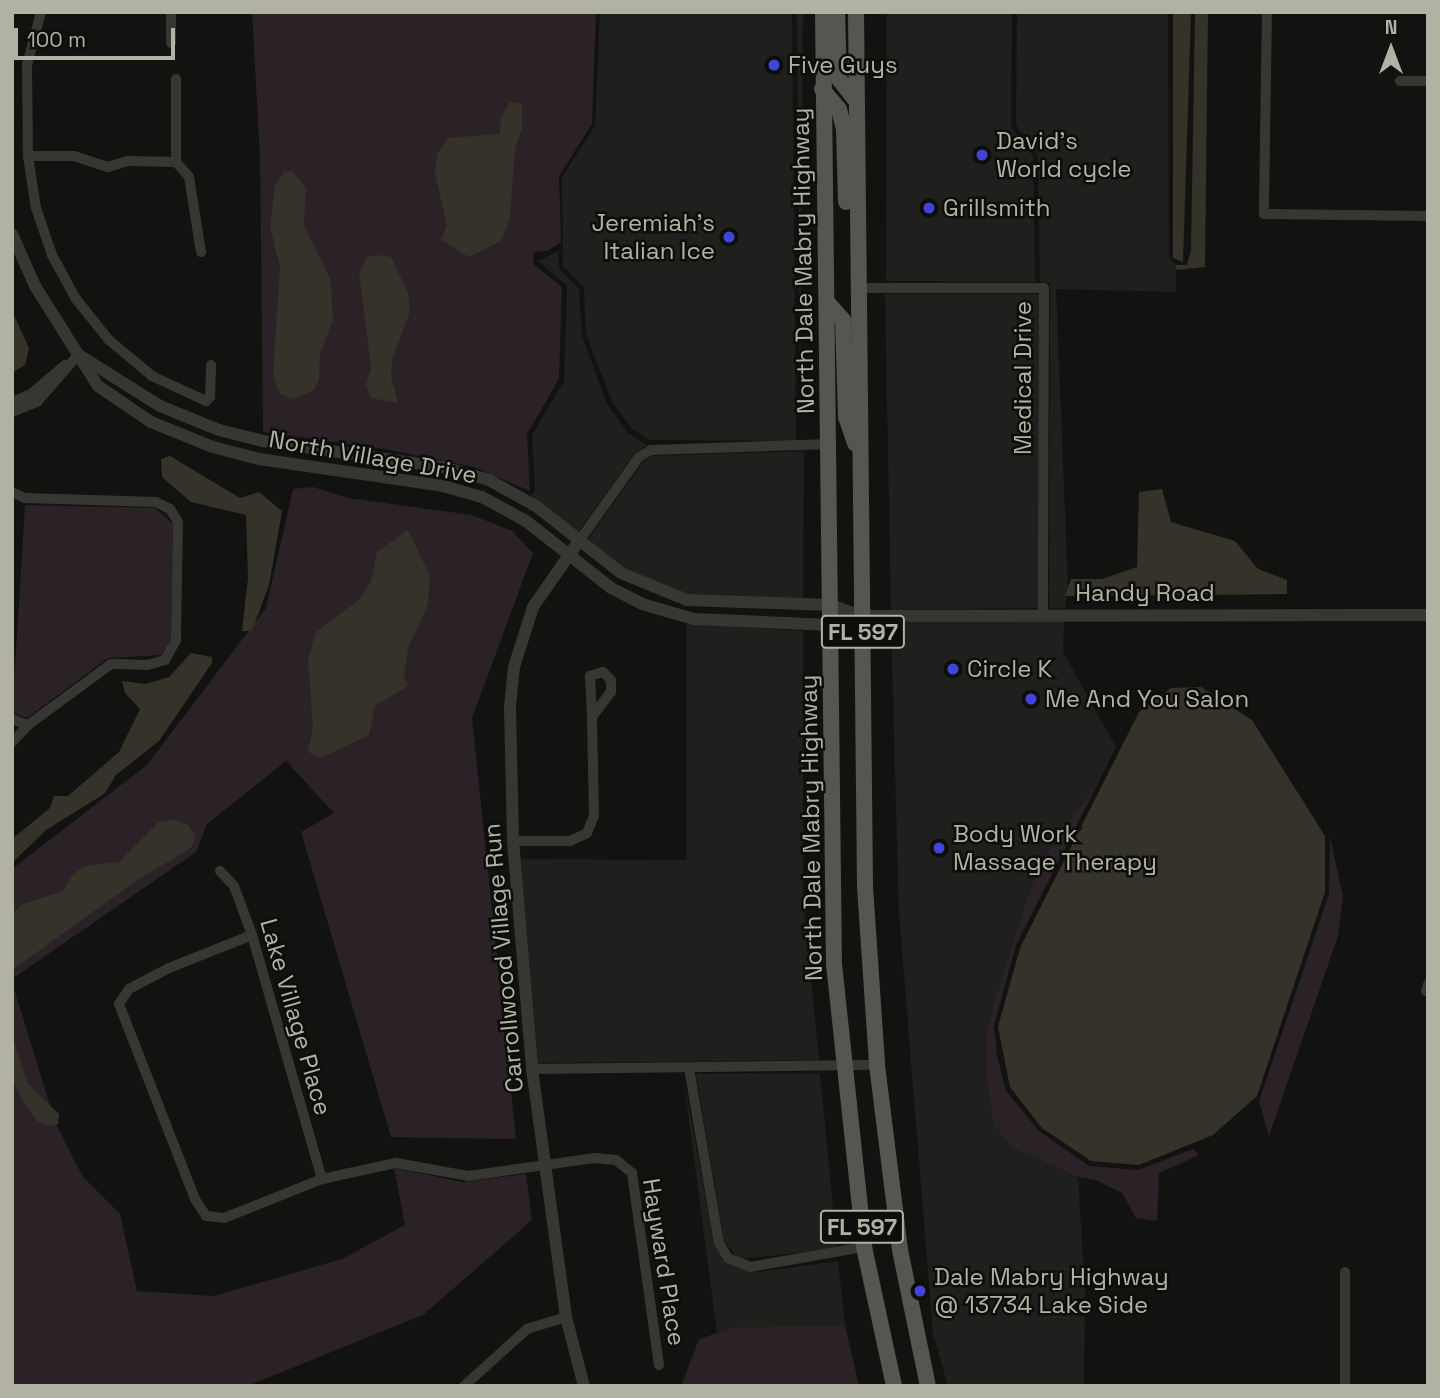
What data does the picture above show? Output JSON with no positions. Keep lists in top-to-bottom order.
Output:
{
  "streets": {
    "main road": ["North Dale Mabry Highway", "FL 597"],
    "street": [
      "Medical Drive",
      "North Village Drive",
      "Handy Road",
      "Carrollwood Village Run",
      "Lake Village Place",
      "Hayward Place"
    ]
  },
  "crossings": [
    ["North Dale Mabry Highway", "North Village Drive"],
    ["Medical Drive", "Handy Road"],
    ["Medical Drive", "FL 597"],
    ["North Village Drive", "Handy Road"],
    ["North Village Drive", "FL 597"],
    ["North Village Drive", "Carrollwood Village Run"],
    ["Handy Road", "FL 597"],
    ["Carrollwood Village Run", "Hayward Place"],
    ["Lake Village Place", "Hayward Place"]
  ],
  "places": [
    "Five Guys",
    "David's World cycle",
    "Grillsmith",
    "Jeremiah's Italian Ice",
    "Circle K",
    "Me And You Salon",
    "Body Work Massage Therapy",
    "Dale Mabry Highway @ 13734 Lake Side"
  ],
  "scale_bar": "100 m",
  "north": "top"
}
